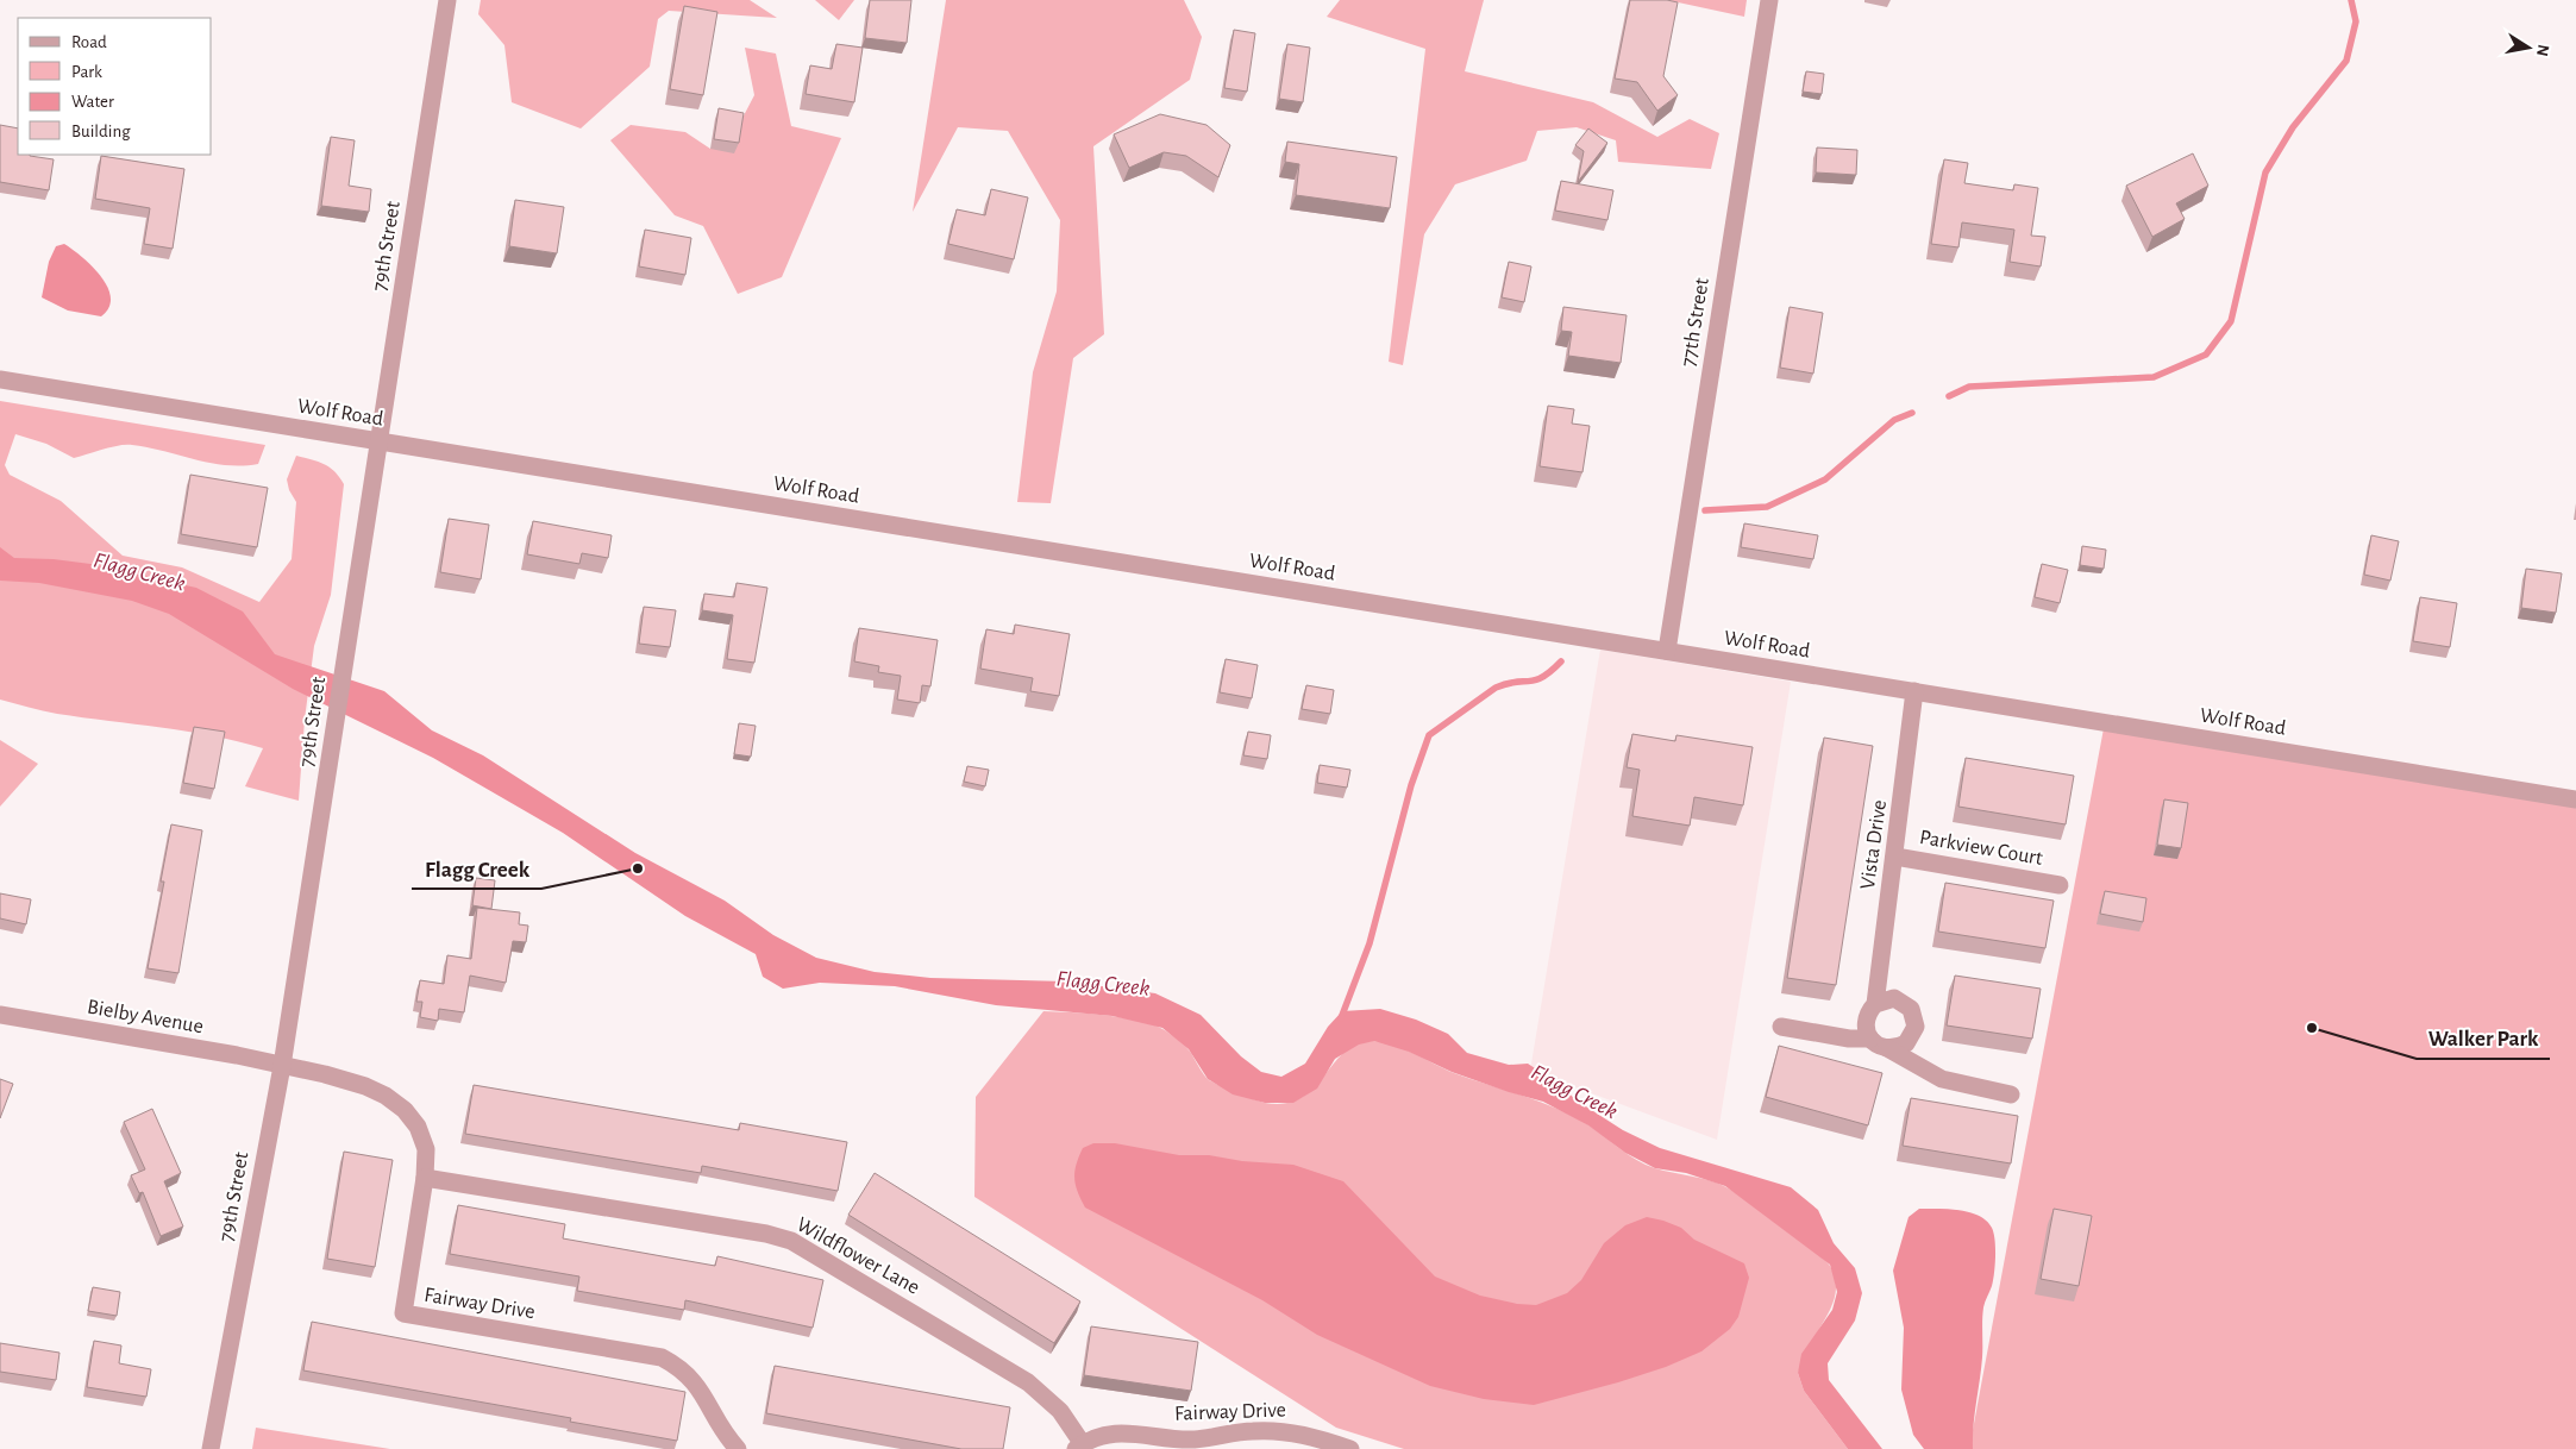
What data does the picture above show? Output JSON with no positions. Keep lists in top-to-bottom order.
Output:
{
  "streets": {
    "street": [
      "79th Street",
      "77th Street",
      "Wolf Road",
      "Vista Drive",
      "Parkview Court",
      "Bielby Avenue",
      "Wildflower Lane",
      "Fairway Drive"
    ]
  },
  "crossings": [
    ["79th Street", "Wolf Road"],
    ["79th Street", "Bielby Avenue"],
    ["79th Street", "Fairway Drive"],
    ["77th Street", "Wolf Road"],
    ["Wolf Road", "Vista Drive"],
    ["Vista Drive", "Parkview Court"],
    ["Bielby Avenue", "Fairway Drive"],
    ["Wildflower Lane", "Fairway Drive"]
  ],
  "water": ["Flagg Creek"],
  "places": ["Flagg Creek", "Walker Park"],
  "legend": [
    "Road",
    "Park",
    "Water",
    "Building"
  ],
  "north": "right"
}
